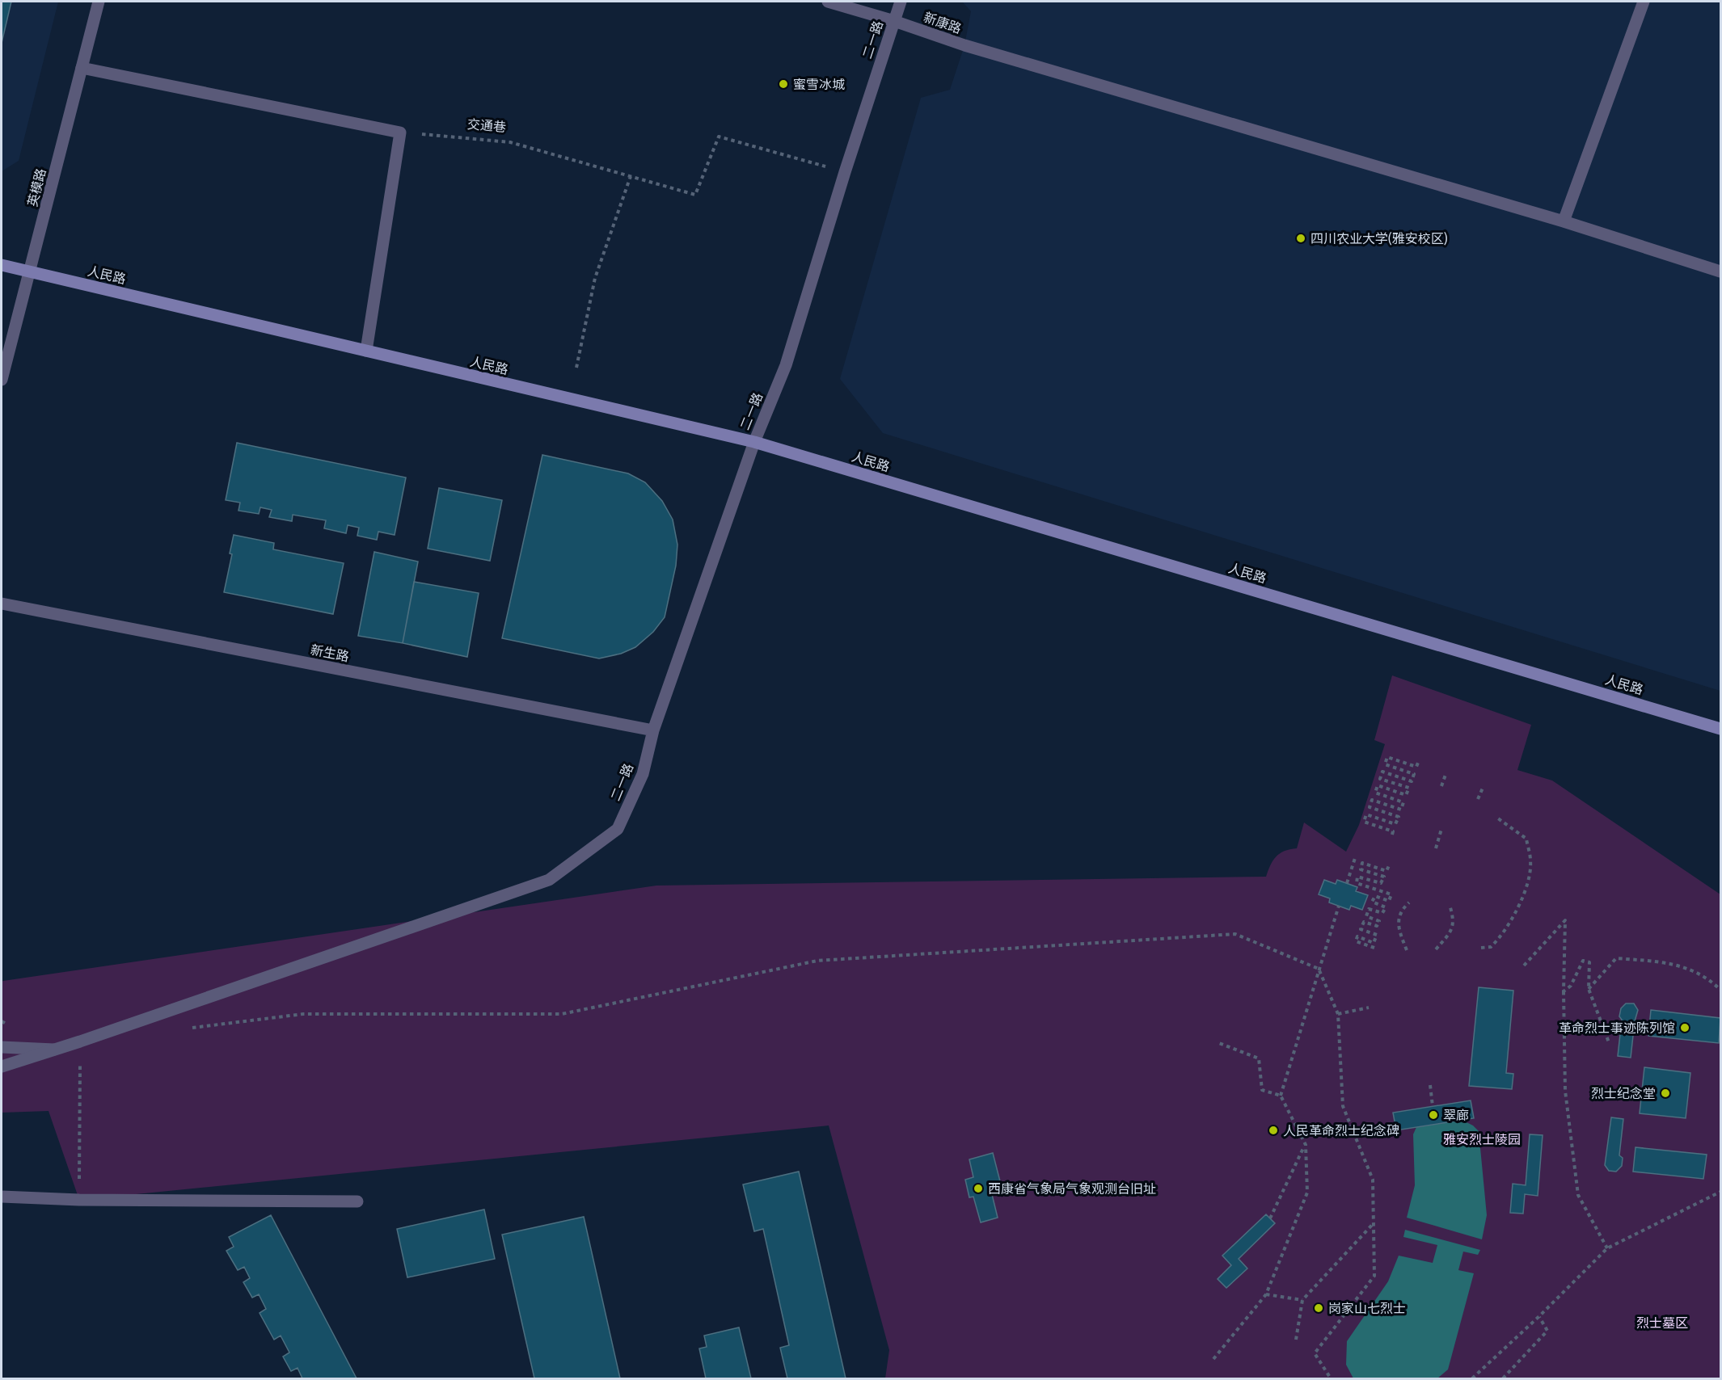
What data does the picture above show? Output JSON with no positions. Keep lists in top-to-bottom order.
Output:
{
  "streets": {
    "main road": ["人民路"],
    "street": [
      "新康路",
      "二一路",
      "英模路",
      "新生路"
    ],
    "path": ["交通巷"]
  },
  "crossings": [
    ["新康路", "二一路"],
    ["二一路", "交通巷"],
    ["二一路", "人民路"],
    ["二一路", "新生路"],
    ["英模路", "人民路"]
  ],
  "parks": ["雅安烈士陵园", "烈士墓区"],
  "places": [
    "蜜雪冰城",
    "四川农业大学(雅安校区)",
    "革命烈士事迹陈列馆",
    "烈士纪念堂",
    "翠廊",
    "人民革命烈士纪念碑",
    "西康省气象局气象观测台旧址",
    "岗家山七烈士"
  ]
}
